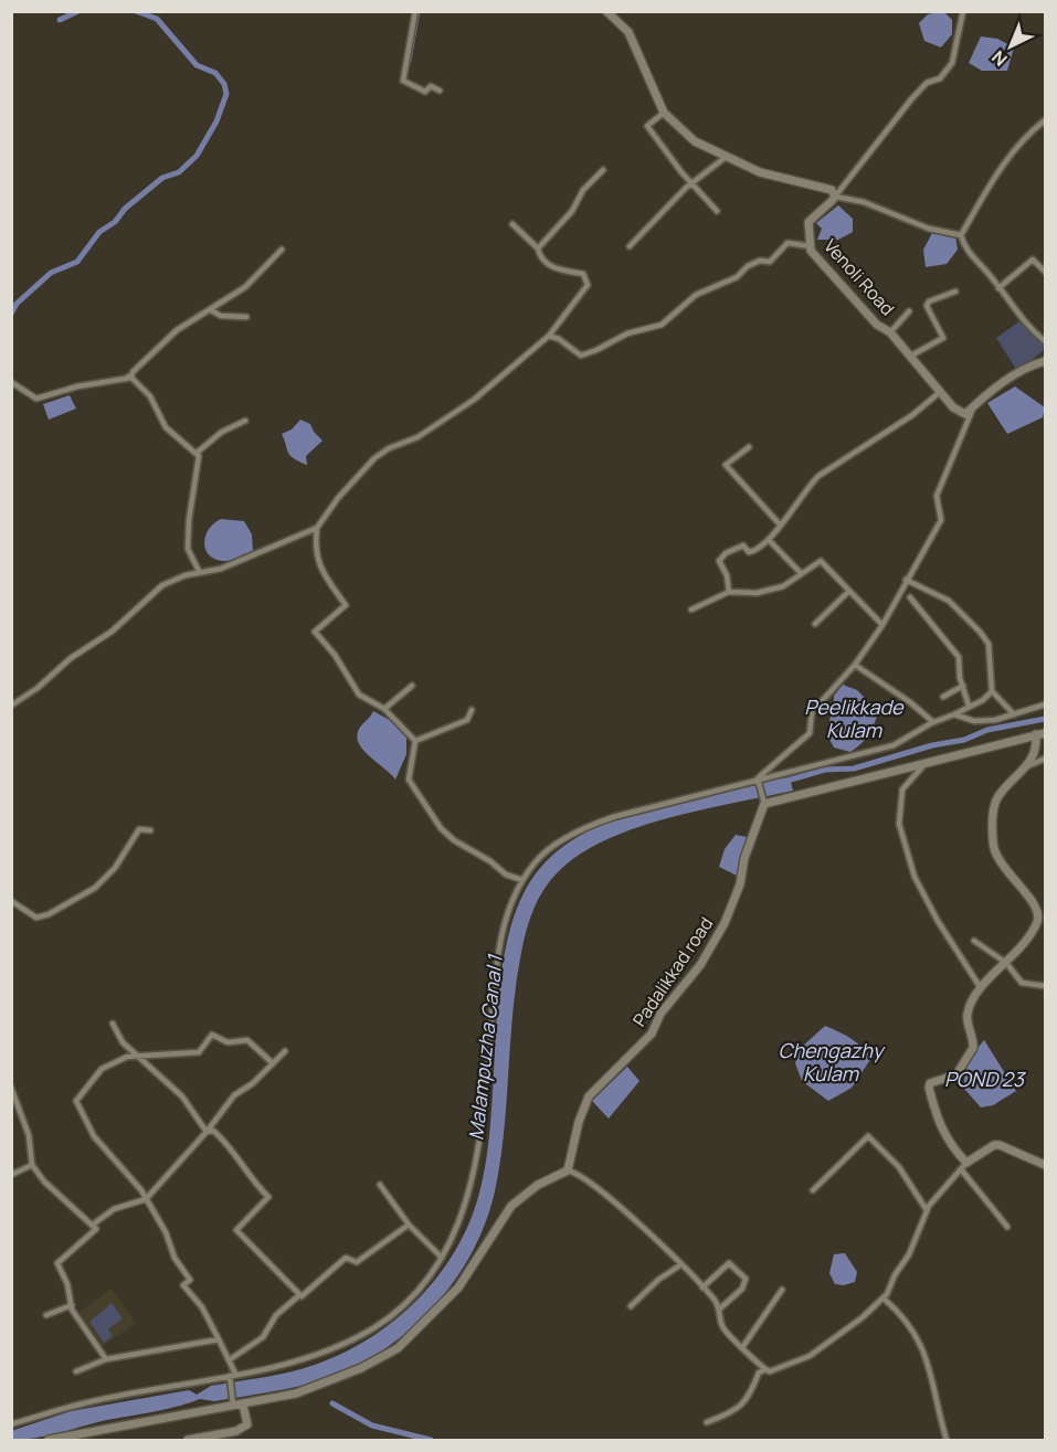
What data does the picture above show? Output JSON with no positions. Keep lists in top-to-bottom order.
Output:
{
  "streets": {
    "street": ["Venoli Road", "Padalikkad road"]
  },
  "water": [
    "Peelikkade Kulam",
    "Malampuzha Canal 1",
    "Chengazhy Kulam",
    "POND 23"
  ],
  "north": "bottom left"
}
